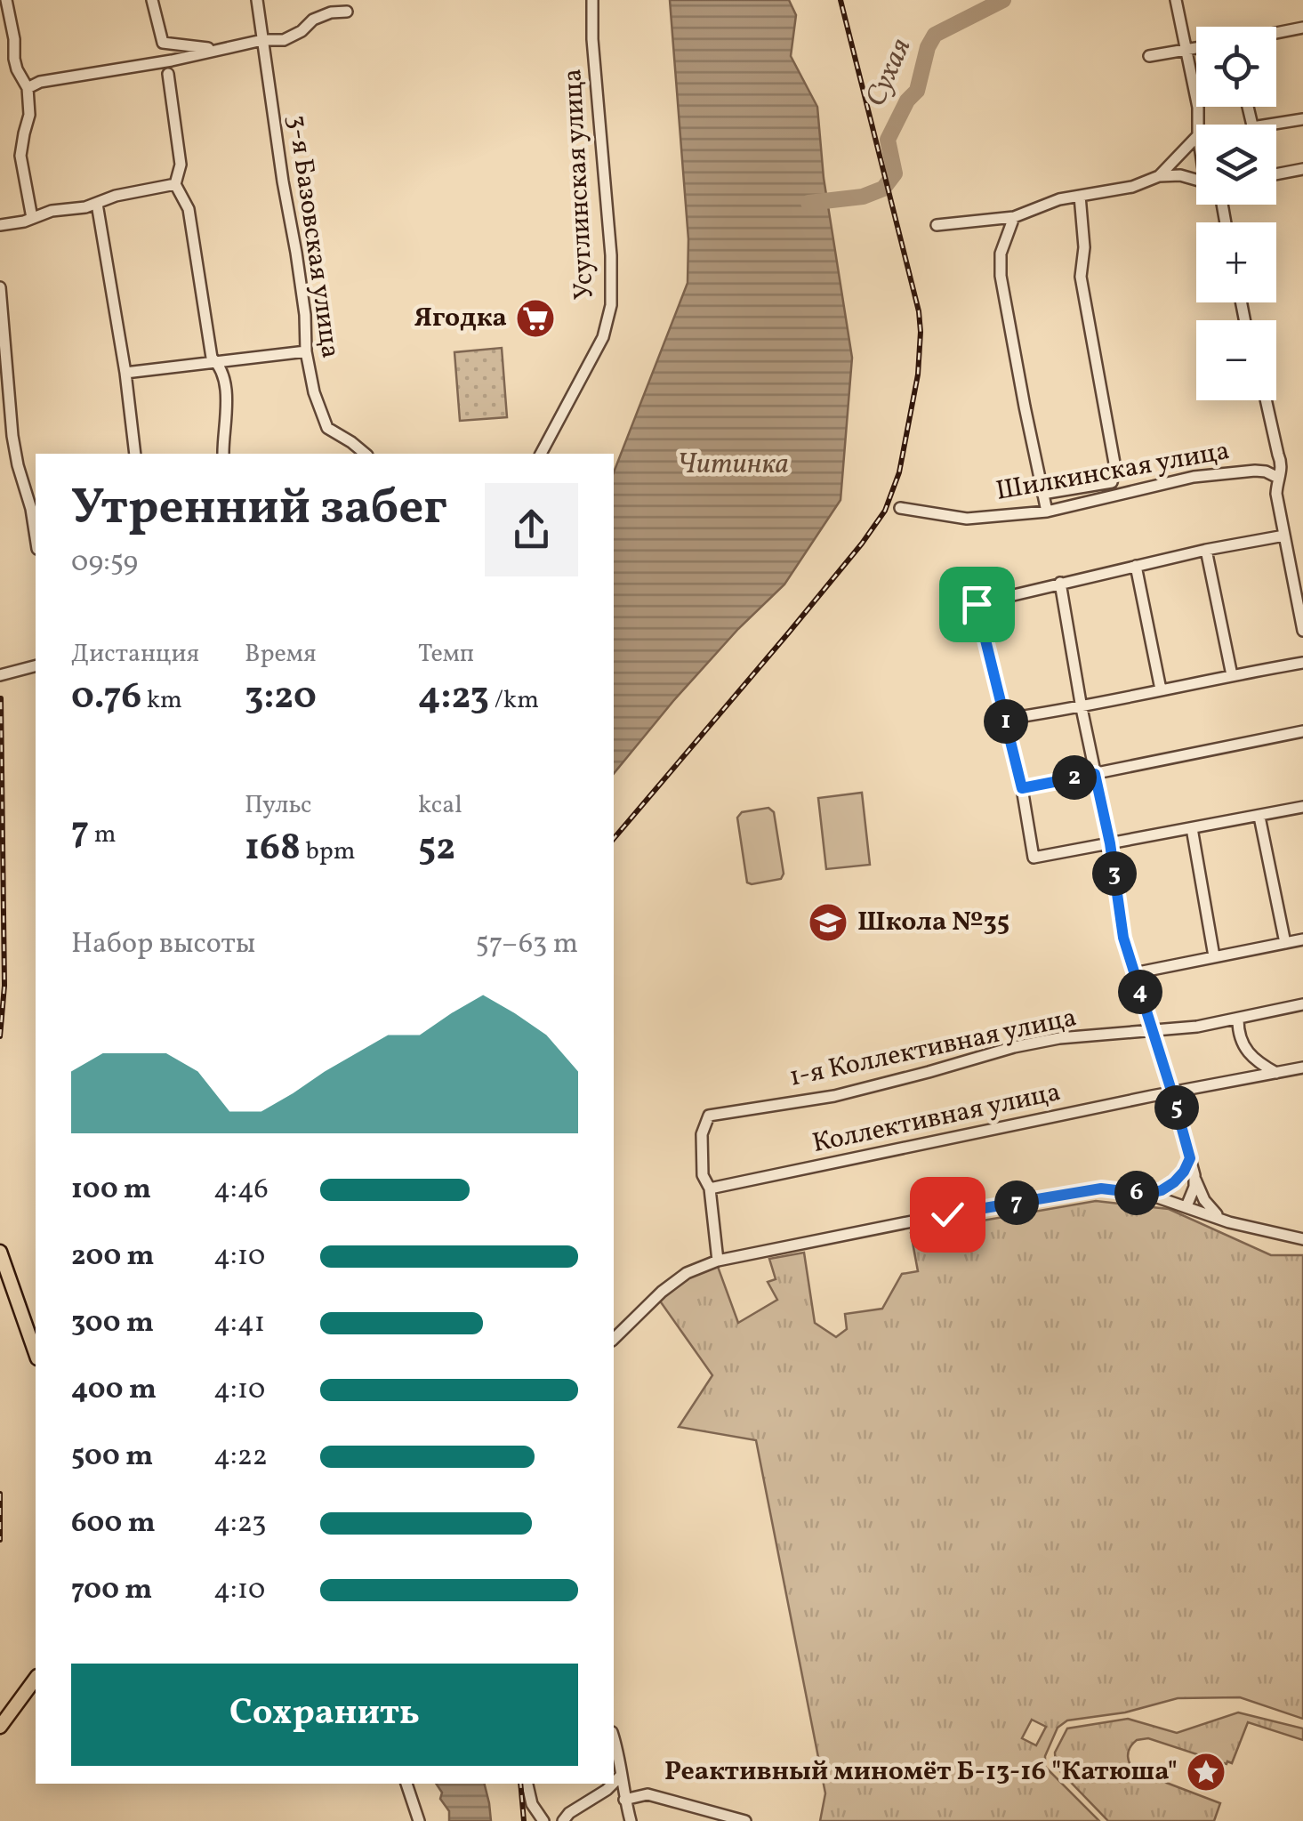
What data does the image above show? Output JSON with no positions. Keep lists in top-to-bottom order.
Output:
{
  "streets": {
    "street": [
      "Усуглинская улица",
      "3-я Базовская улица",
      "Шилкинская улица",
      "1-я Коллективная улица",
      "Коллективная улица"
    ]
  },
  "crossings": [
    ["1-я Коллективная улица", "Коллективная улица"]
  ],
  "water": ["Сухая", "Читинка"],
  "places": {
    "supermarket": ["Ягодка"],
    "school or university": ["Школа №35"],
    "place": ["Реактивный миномёт Б-13-16 \"Катюша\""]
  },
  "page": {
    "map_buttons": ["+", "−"],
    "heading": ["Утренний забег", "09:59"],
    "stats": [
      ["Дистанция", "0.76 km"],
      ["Время", "3:20"],
      ["Темп", "4:23 /km"],
      ["7 m"],
      ["Пульс", "168 bpm"],
      ["kcal", "52"]
    ],
    "pins": [
      "1",
      "2",
      "3",
      "4",
      "5",
      "6",
      "7"
    ],
    "chart": ["Набор высоты", "57–63 m"],
    "list": [
      {
        "name": "100 m",
        "note": "4:46"
      },
      {
        "name": "200 m",
        "note": "4:10"
      },
      {
        "name": "300 m",
        "note": "4:41"
      },
      {
        "name": "400 m",
        "note": "4:10"
      },
      {
        "name": "500 m",
        "note": "4:22"
      },
      {
        "name": "600 m",
        "note": "4:23"
      },
      {
        "name": "700 m",
        "note": "4:10"
      }
    ],
    "buttons": "Сохранить"
  }
}
